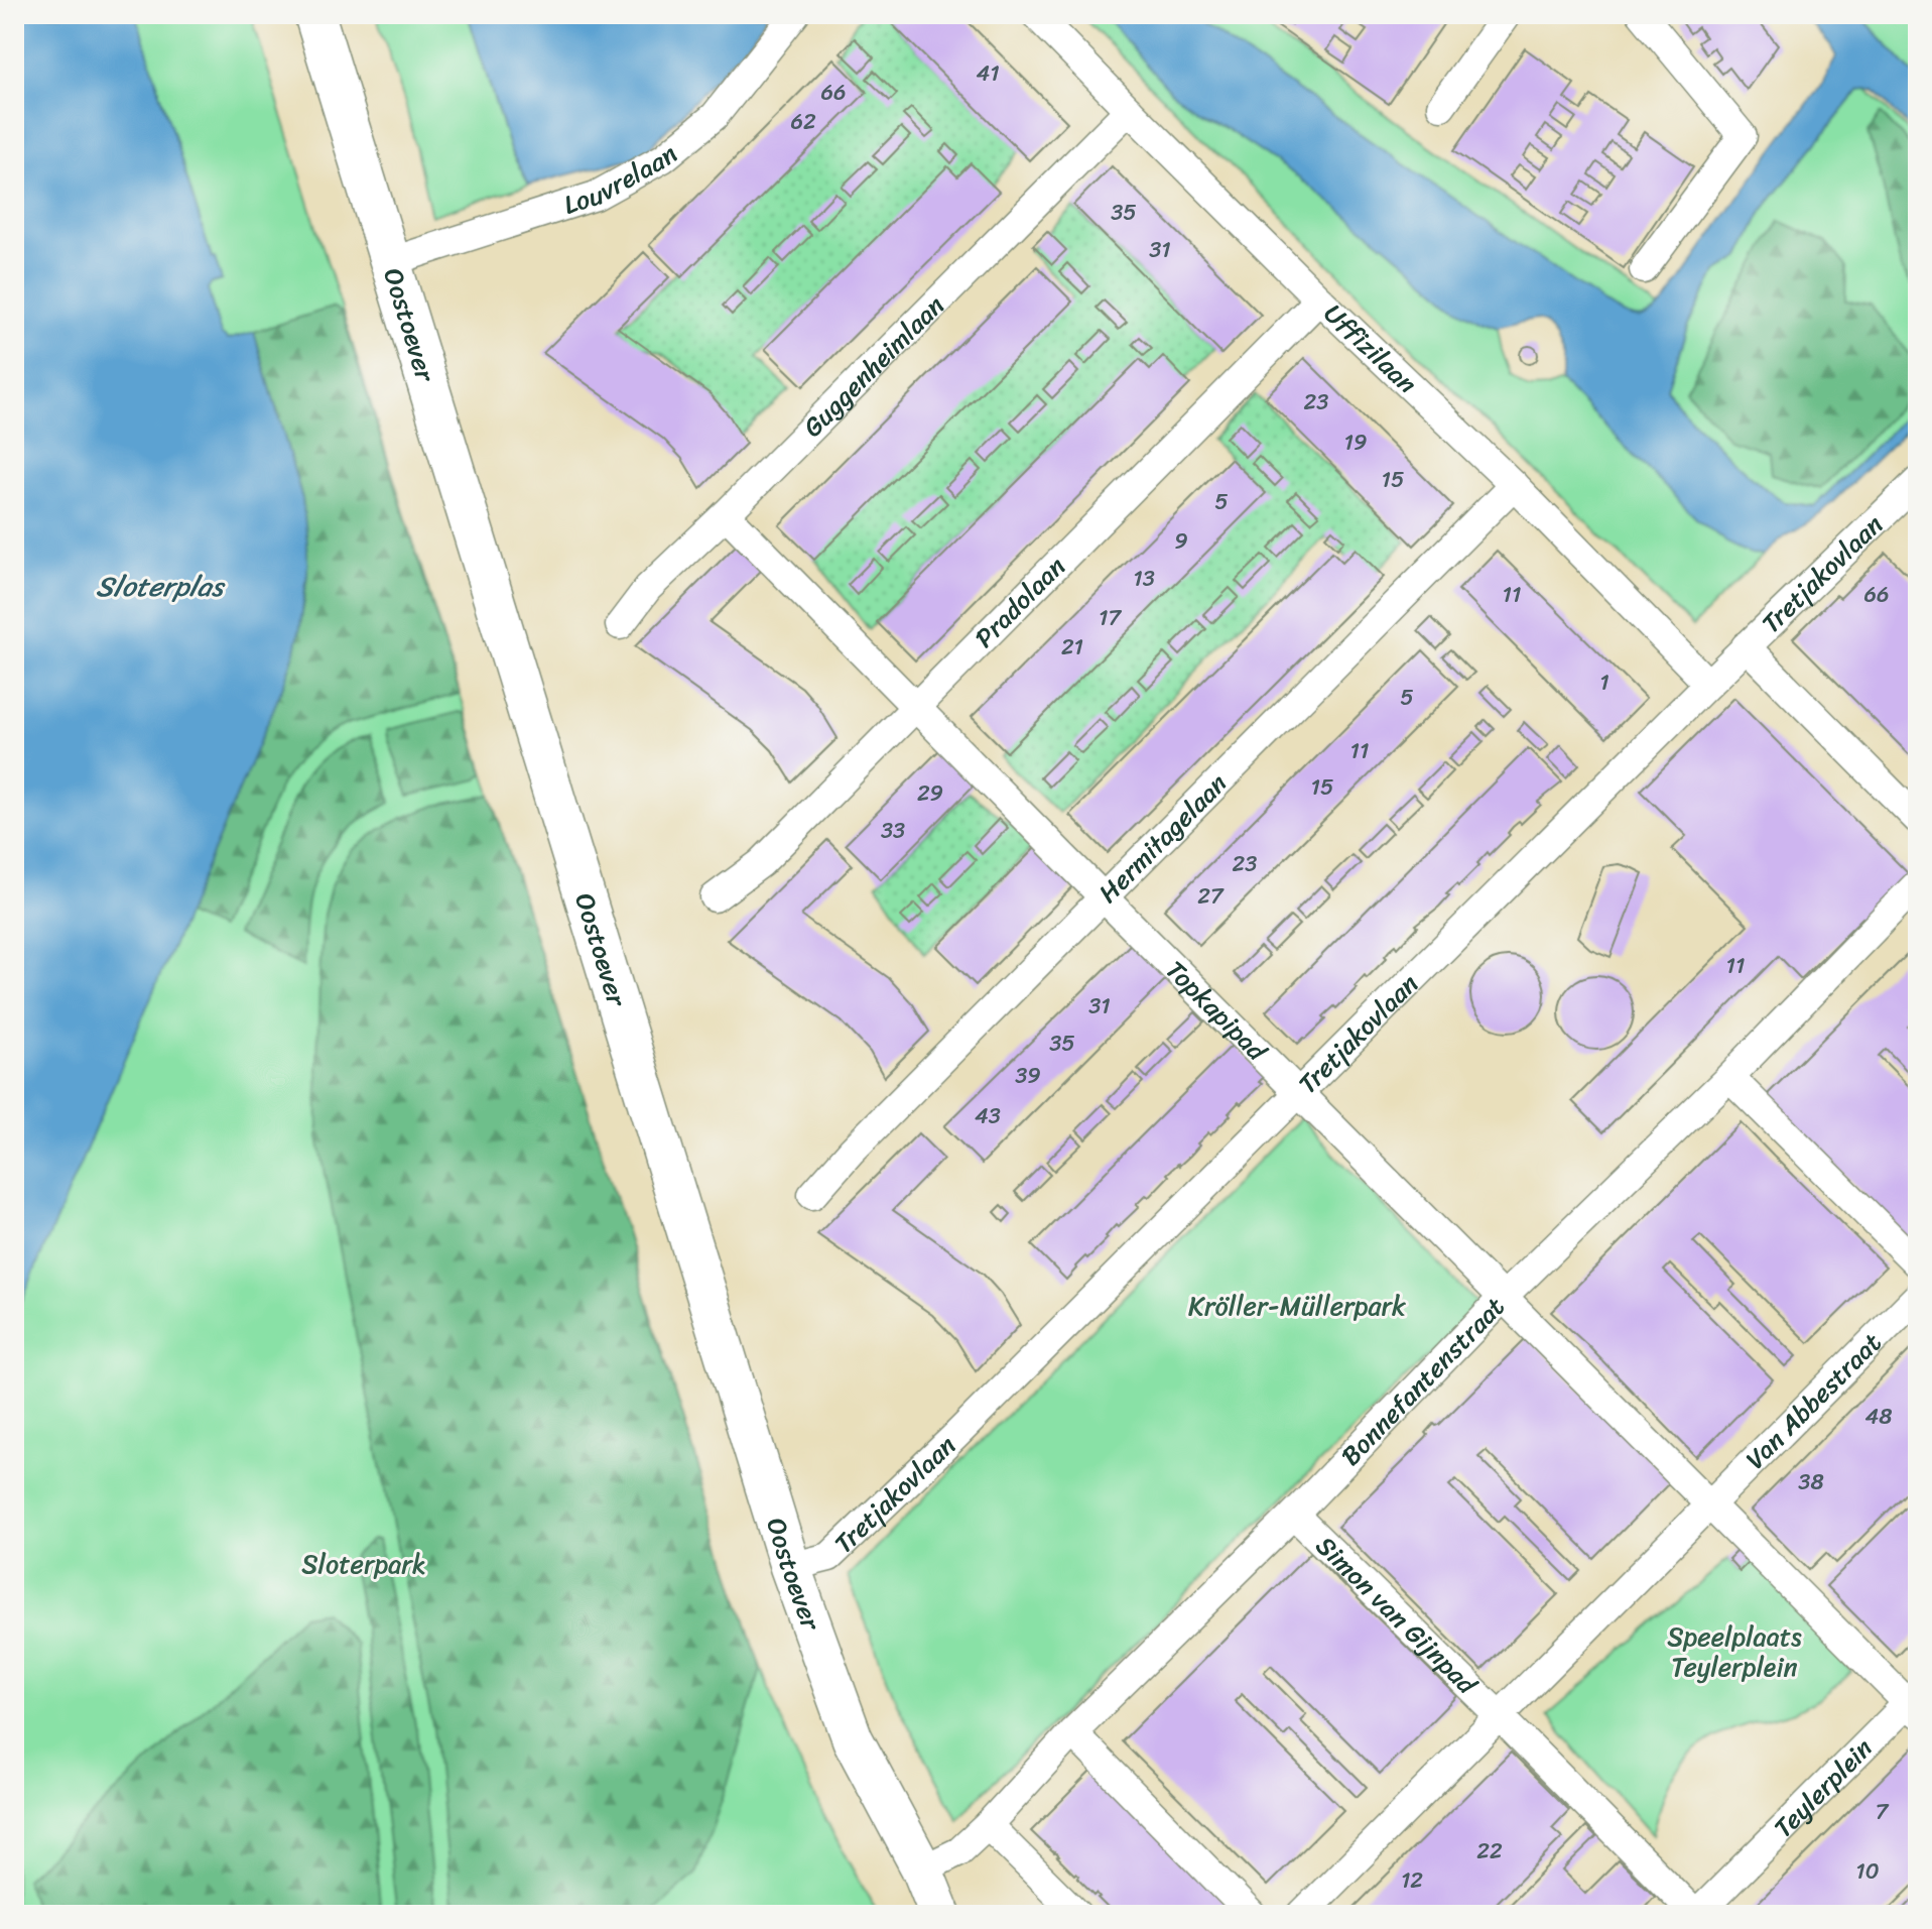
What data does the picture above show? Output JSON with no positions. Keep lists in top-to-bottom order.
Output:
{
  "streets": {
    "main road": ["Oostoever"],
    "street": [
      "Louvrelaan",
      "Uffizilaan",
      "Guggenheimlaan",
      "Tretjakovlaan",
      "Pradolaan",
      "Hermitagelaan",
      "Topkapipad",
      "Bonnefantenstraat",
      "Van Abbestraat",
      "Simon van Gijnpad",
      "Teylerplein"
    ]
  },
  "crossings": [
    ["Louvrelaan", "Oostoever"],
    ["Oostoever", "Tretjakovlaan"],
    ["Oostoever", "Bonnefantenstraat"],
    ["Uffizilaan", "Guggenheimlaan"],
    ["Uffizilaan", "Tretjakovlaan"],
    ["Uffizilaan", "Pradolaan"],
    ["Uffizilaan", "Hermitagelaan"],
    ["Guggenheimlaan", "Topkapipad"],
    ["Tretjakovlaan", "Topkapipad"],
    ["Pradolaan", "Topkapipad"],
    ["Hermitagelaan", "Topkapipad"],
    ["Topkapipad", "Bonnefantenstraat"],
    ["Topkapipad", "Van Abbestraat"],
    ["Topkapipad", "Teylerplein"],
    ["Bonnefantenstraat", "Simon van Gijnpad"],
    ["Van Abbestraat", "Teylerplein"],
    ["Simon van Gijnpad", "Teylerplein"]
  ],
  "water": ["Sloterplas"],
  "parks": ["Kröller-Müllerpark", "Sloterpark", "Speelplaats Teylerplein"],
  "house_numbers": [
    "41",
    "66",
    "62",
    "35",
    "31",
    "23",
    "19",
    "15",
    "5",
    "9",
    "13",
    "11",
    "66",
    "17",
    "21",
    "1",
    "5",
    "11",
    "15",
    "29",
    "33",
    "23",
    "27",
    "11",
    "31",
    "35",
    "39",
    "43",
    "48",
    "38",
    "7",
    "22",
    "10",
    "12"
  ]
}
